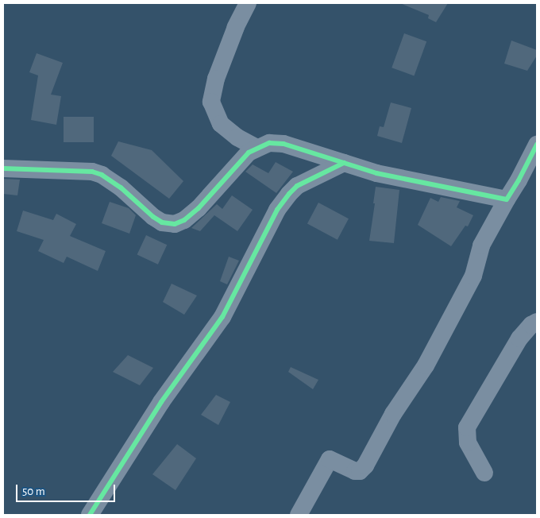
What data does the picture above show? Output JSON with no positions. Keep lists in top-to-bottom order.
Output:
{
  "scale_bar": "50 m"
}
